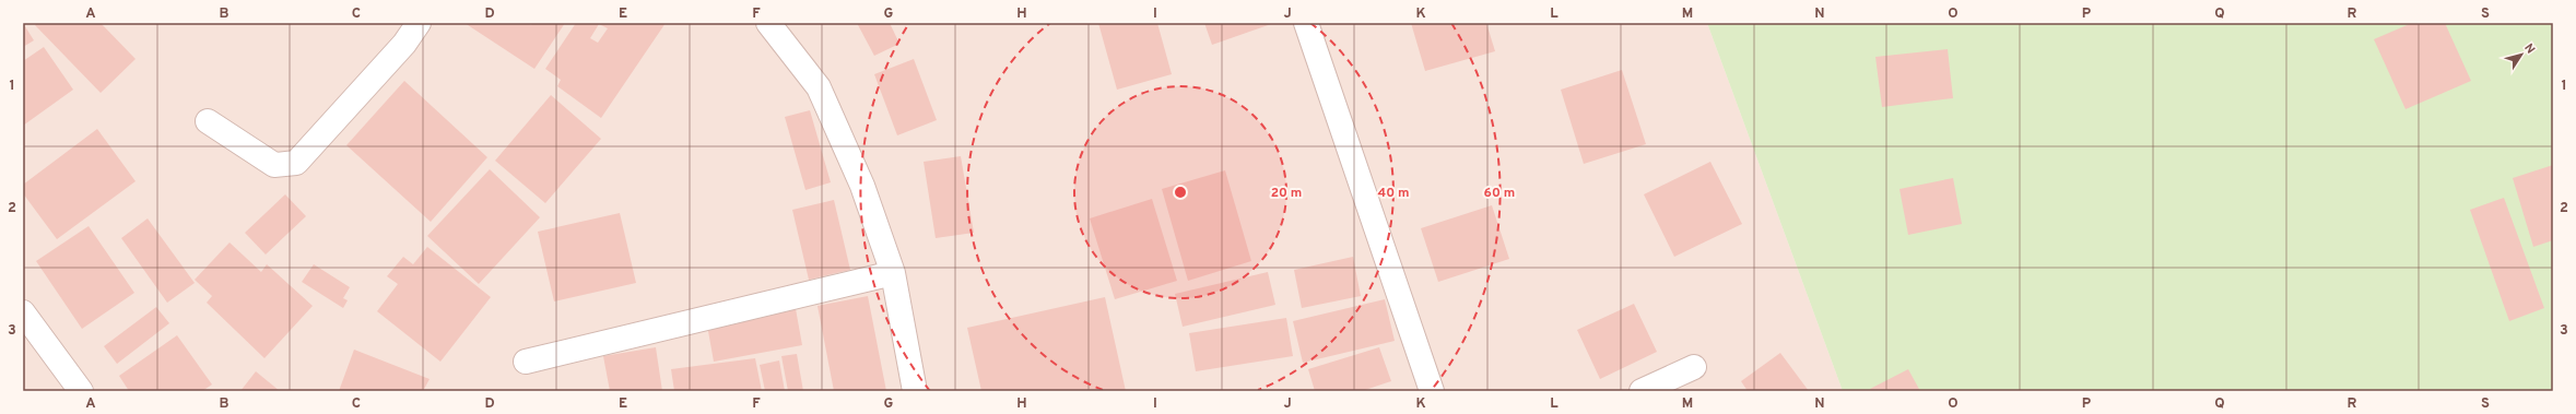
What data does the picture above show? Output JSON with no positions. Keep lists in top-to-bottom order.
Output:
{
  "north": "top right",
  "grid": {
    "columns": [
      "A",
      "B",
      "C",
      "D",
      "E",
      "F",
      "G",
      "H",
      "I",
      "J",
      "K",
      "L",
      "M",
      "N",
      "O",
      "P",
      "Q",
      "R",
      "S"
    ],
    "rows": ["1", "2", "3"]
  },
  "rings": ["20 m", "40 m", "60 m"]
}
